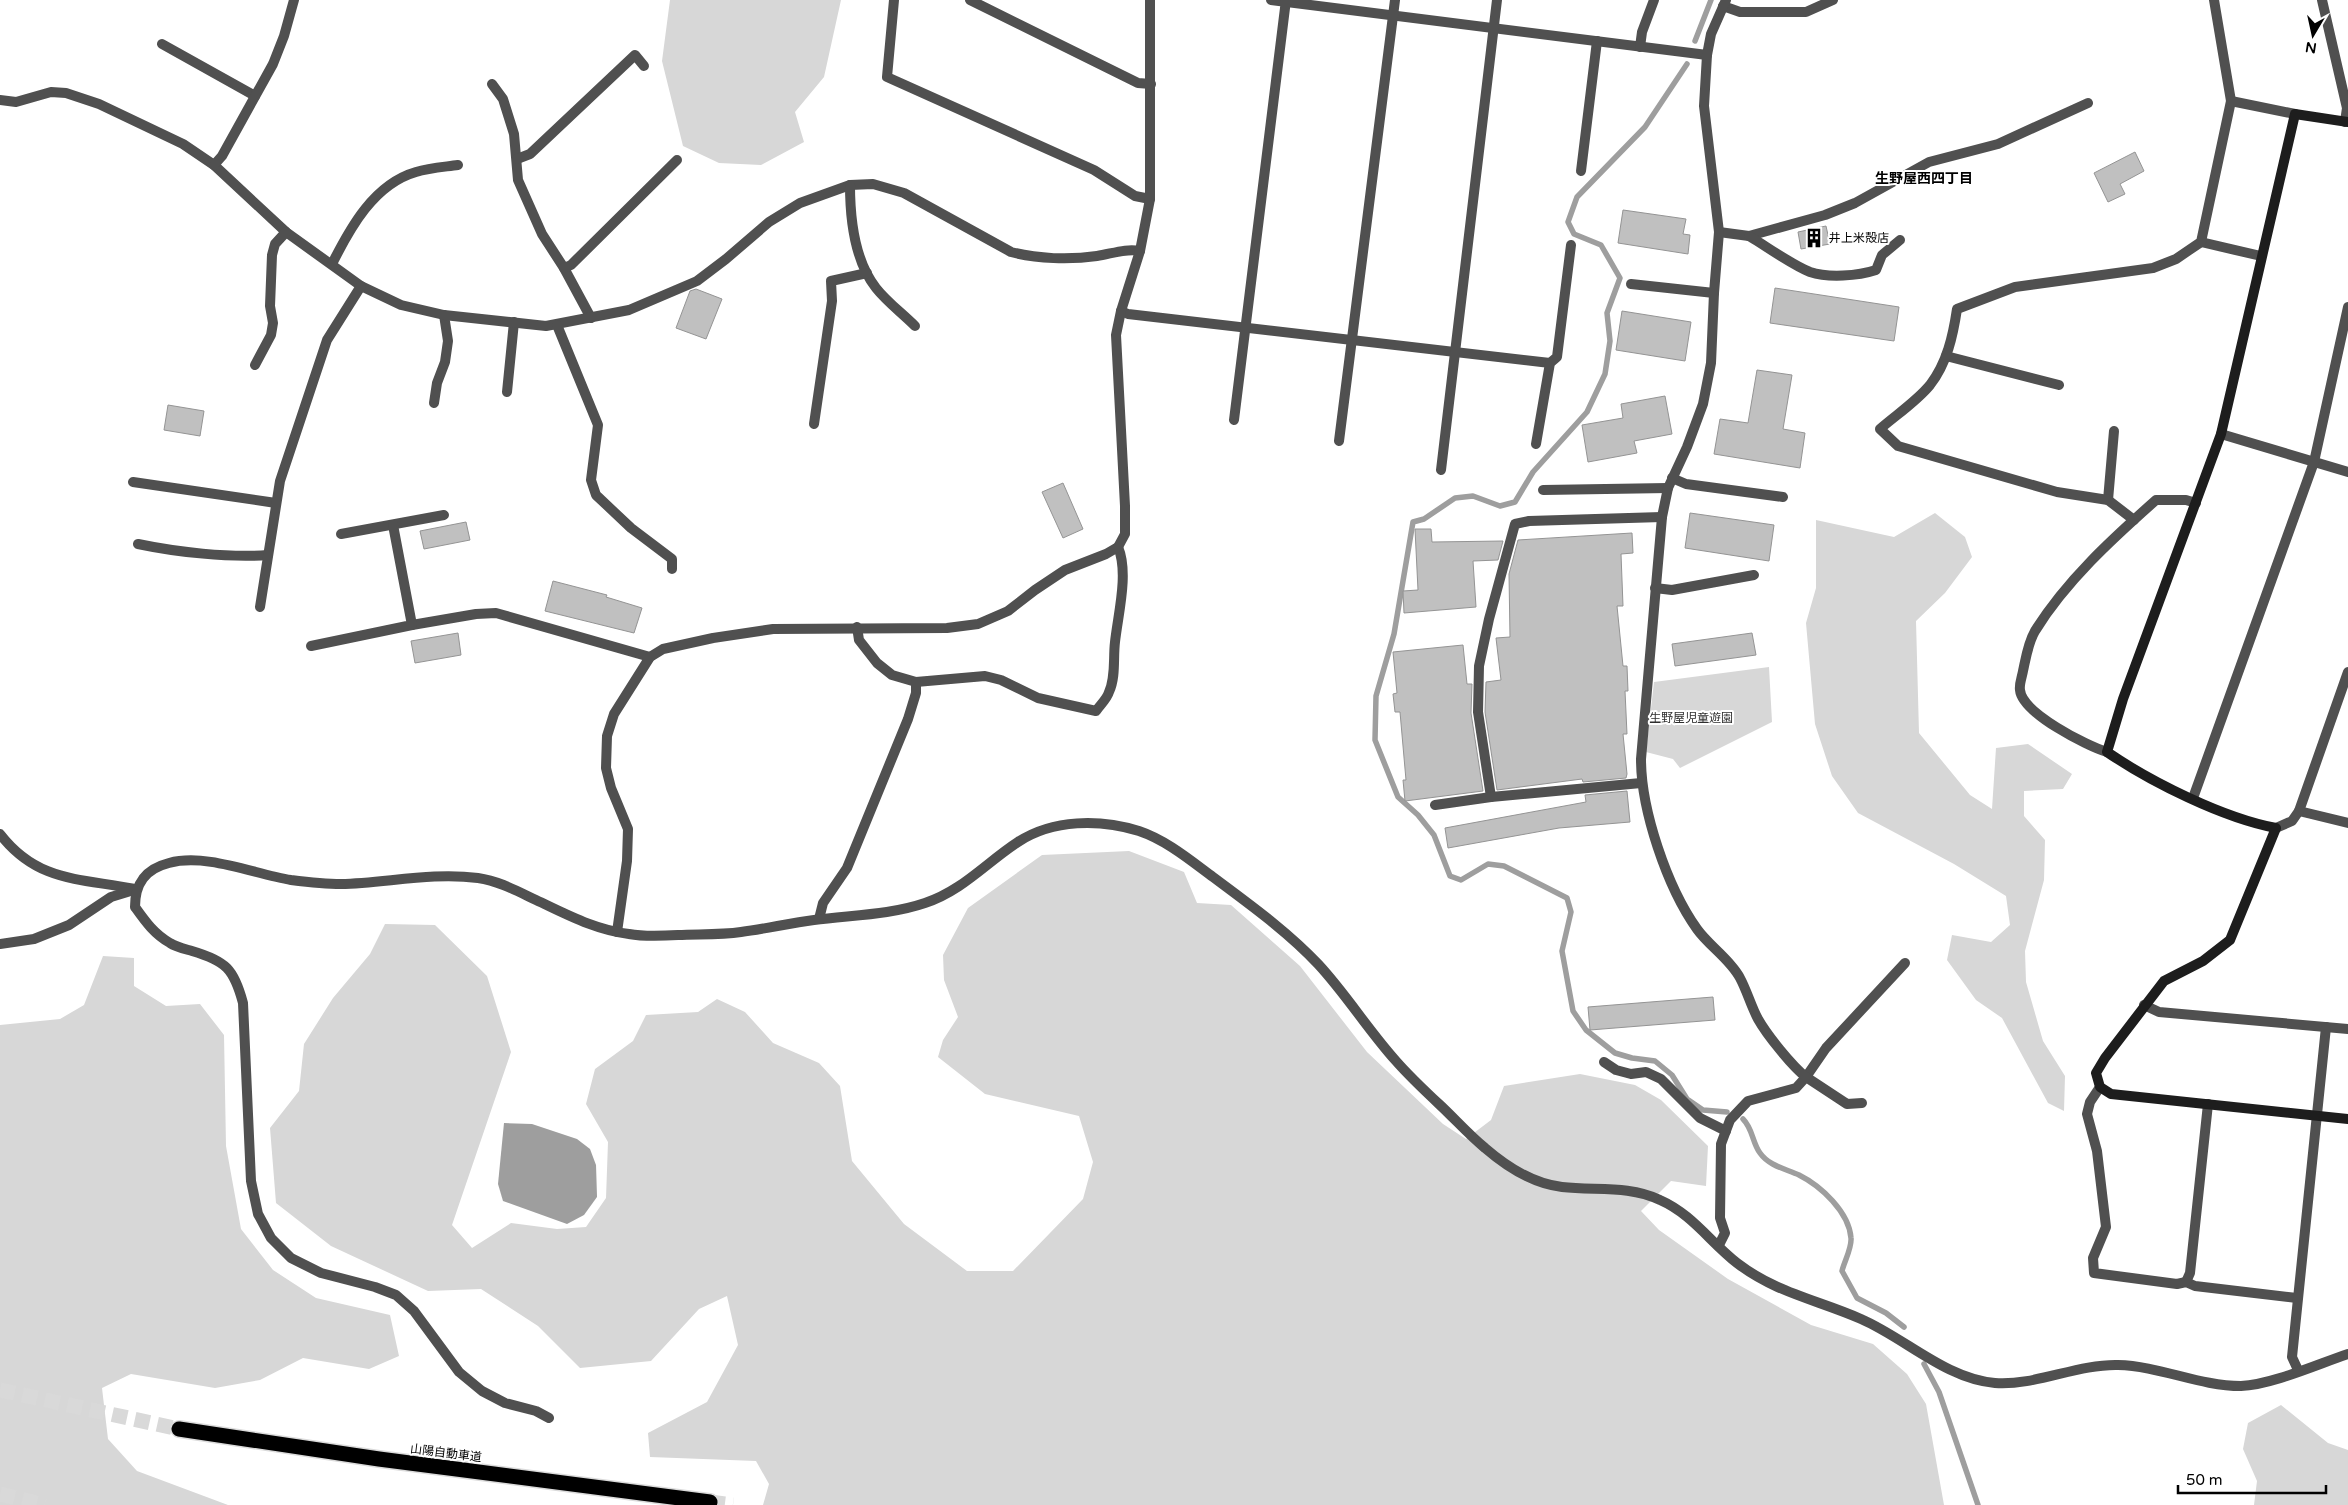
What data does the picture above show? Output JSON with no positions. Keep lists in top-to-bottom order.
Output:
{
  "streets": {
    "highway": ["山陽自動車道"]
  },
  "districts": ["生野屋西四丁目"],
  "parks": ["生野屋児童遊園"],
  "places": {
    "building": ["井上米殻店"]
  },
  "scale_bar": "50 m",
  "north": "bottom"
}
